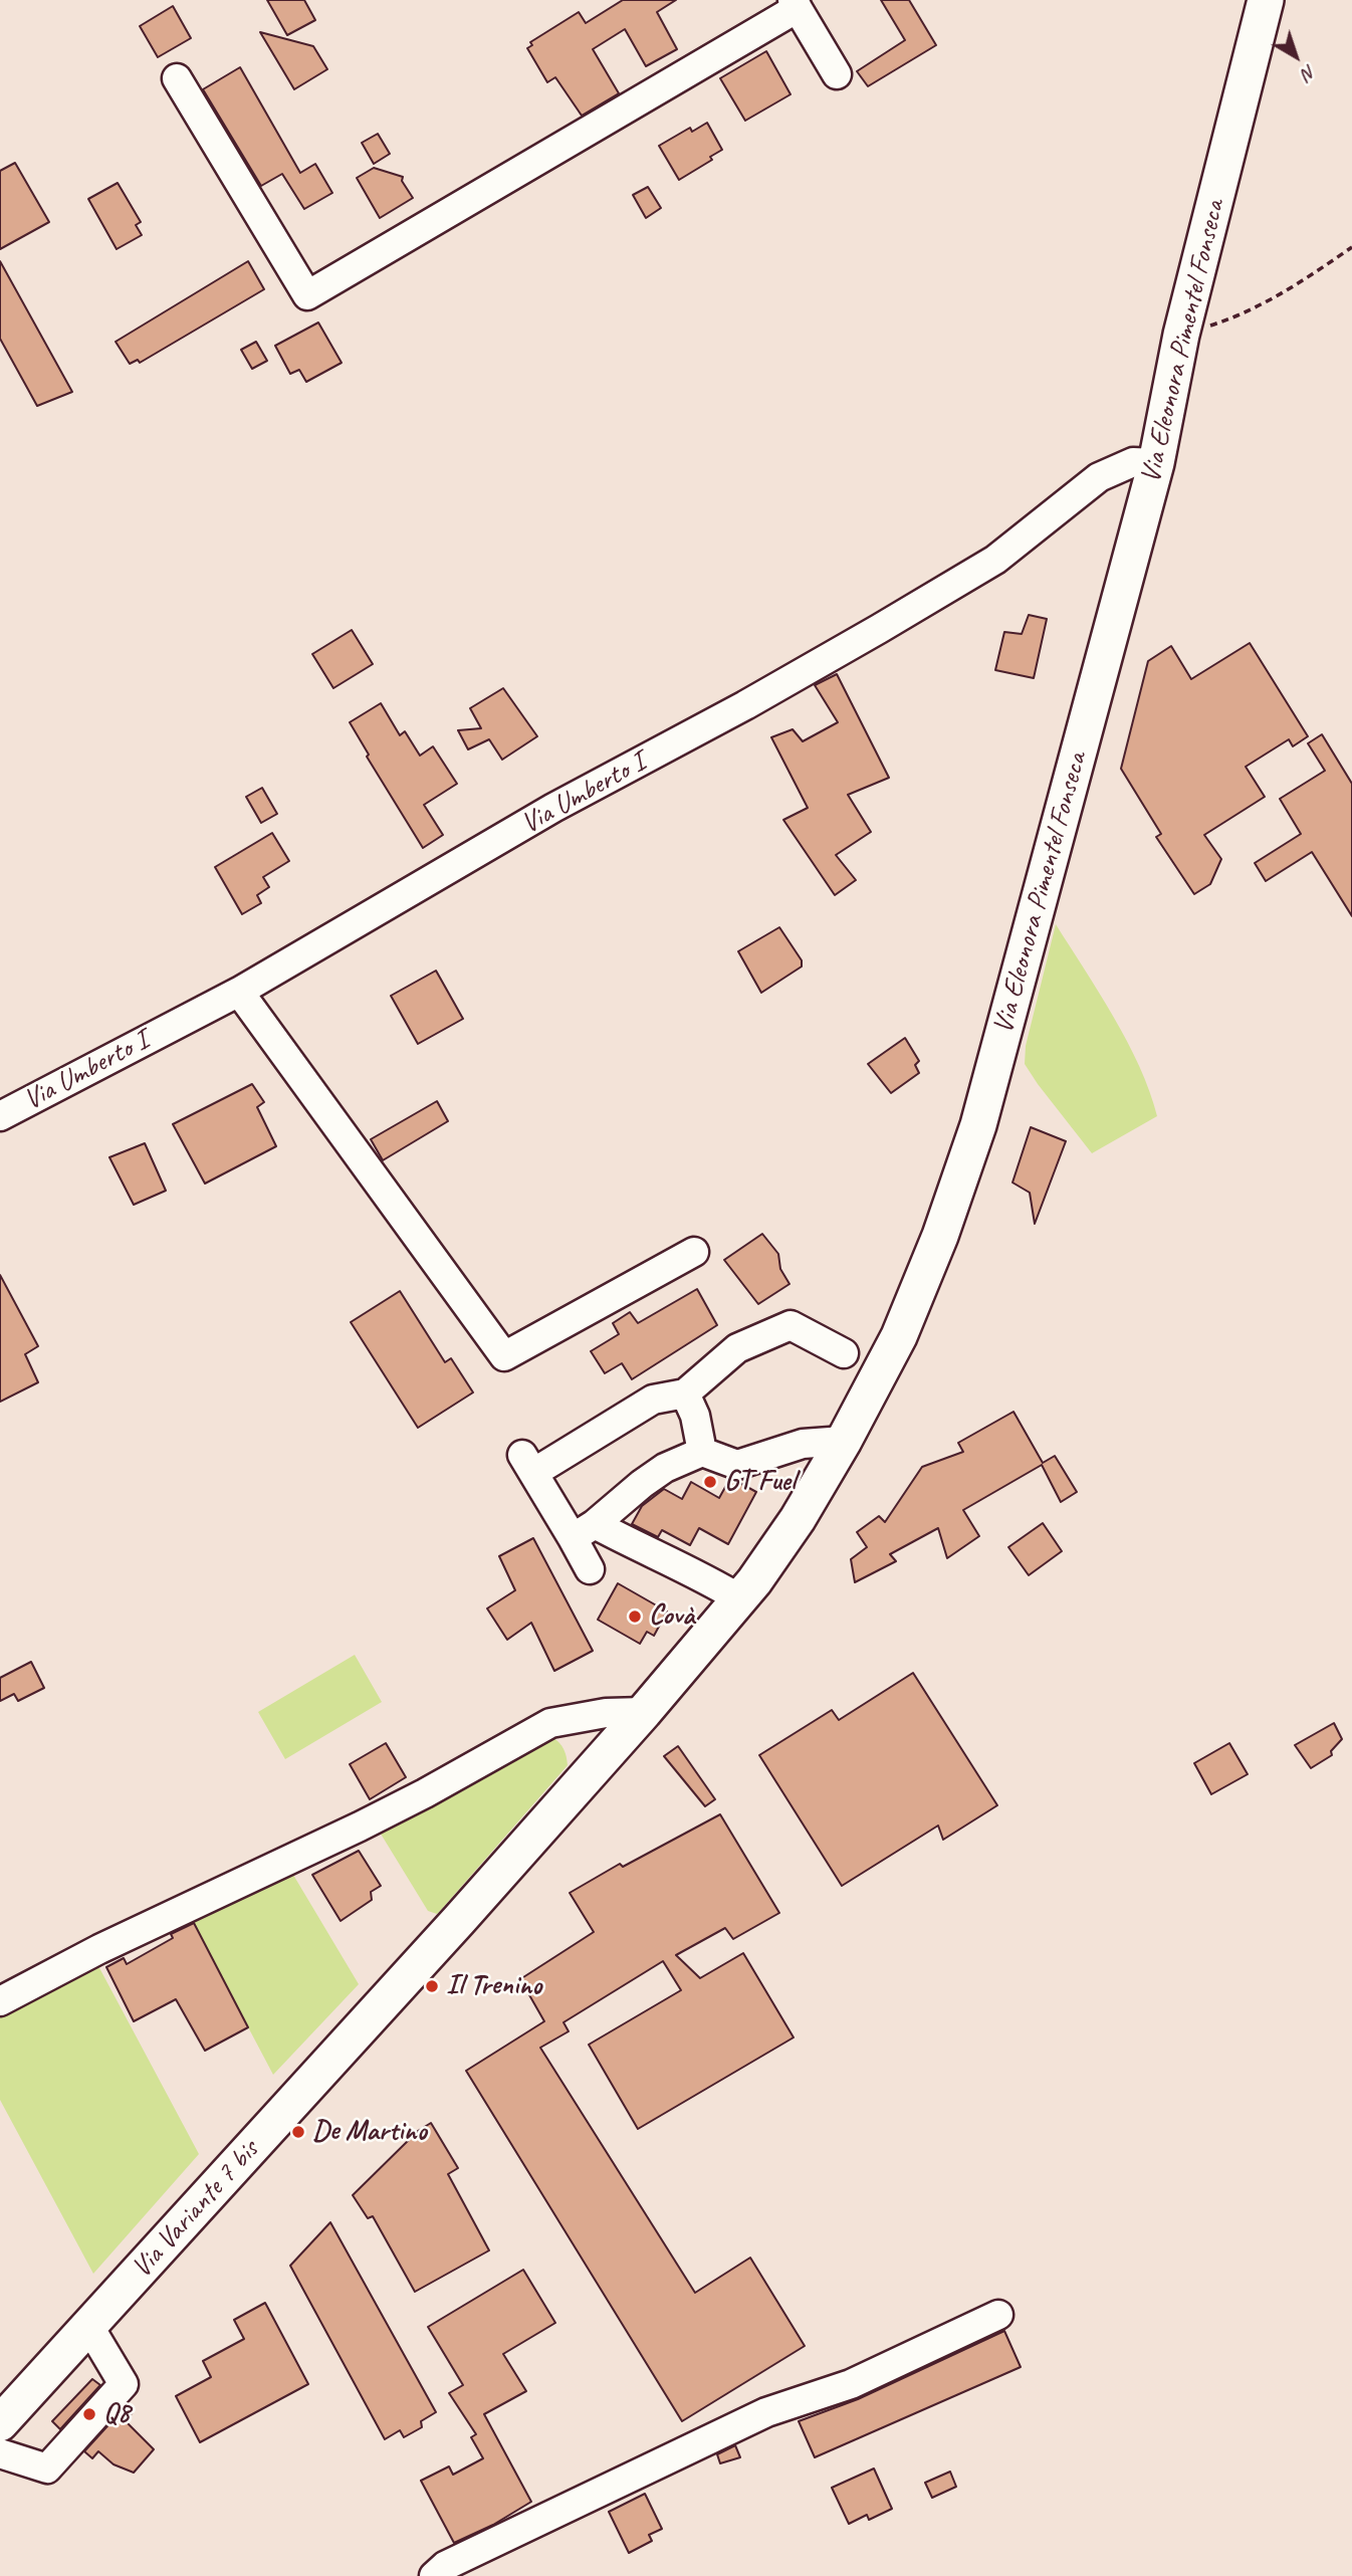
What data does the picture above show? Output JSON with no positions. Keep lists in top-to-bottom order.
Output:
{
  "streets": {
    "main road": ["Via Eleonora Pimentel Fonseca", "Via Variante 7 bis"],
    "street": ["Via Umberto I"]
  },
  "crossings": [
    ["Via Eleonora Pimentel Fonseca", "Via Umberto I"],
    ["Via Eleonora Pimentel Fonseca", "Via Variante 7 bis"]
  ],
  "places": [
    "GT Fuel",
    "Covà",
    "Il Trenino",
    "De Martino",
    "Q8"
  ],
  "north": "bottom right"
}
